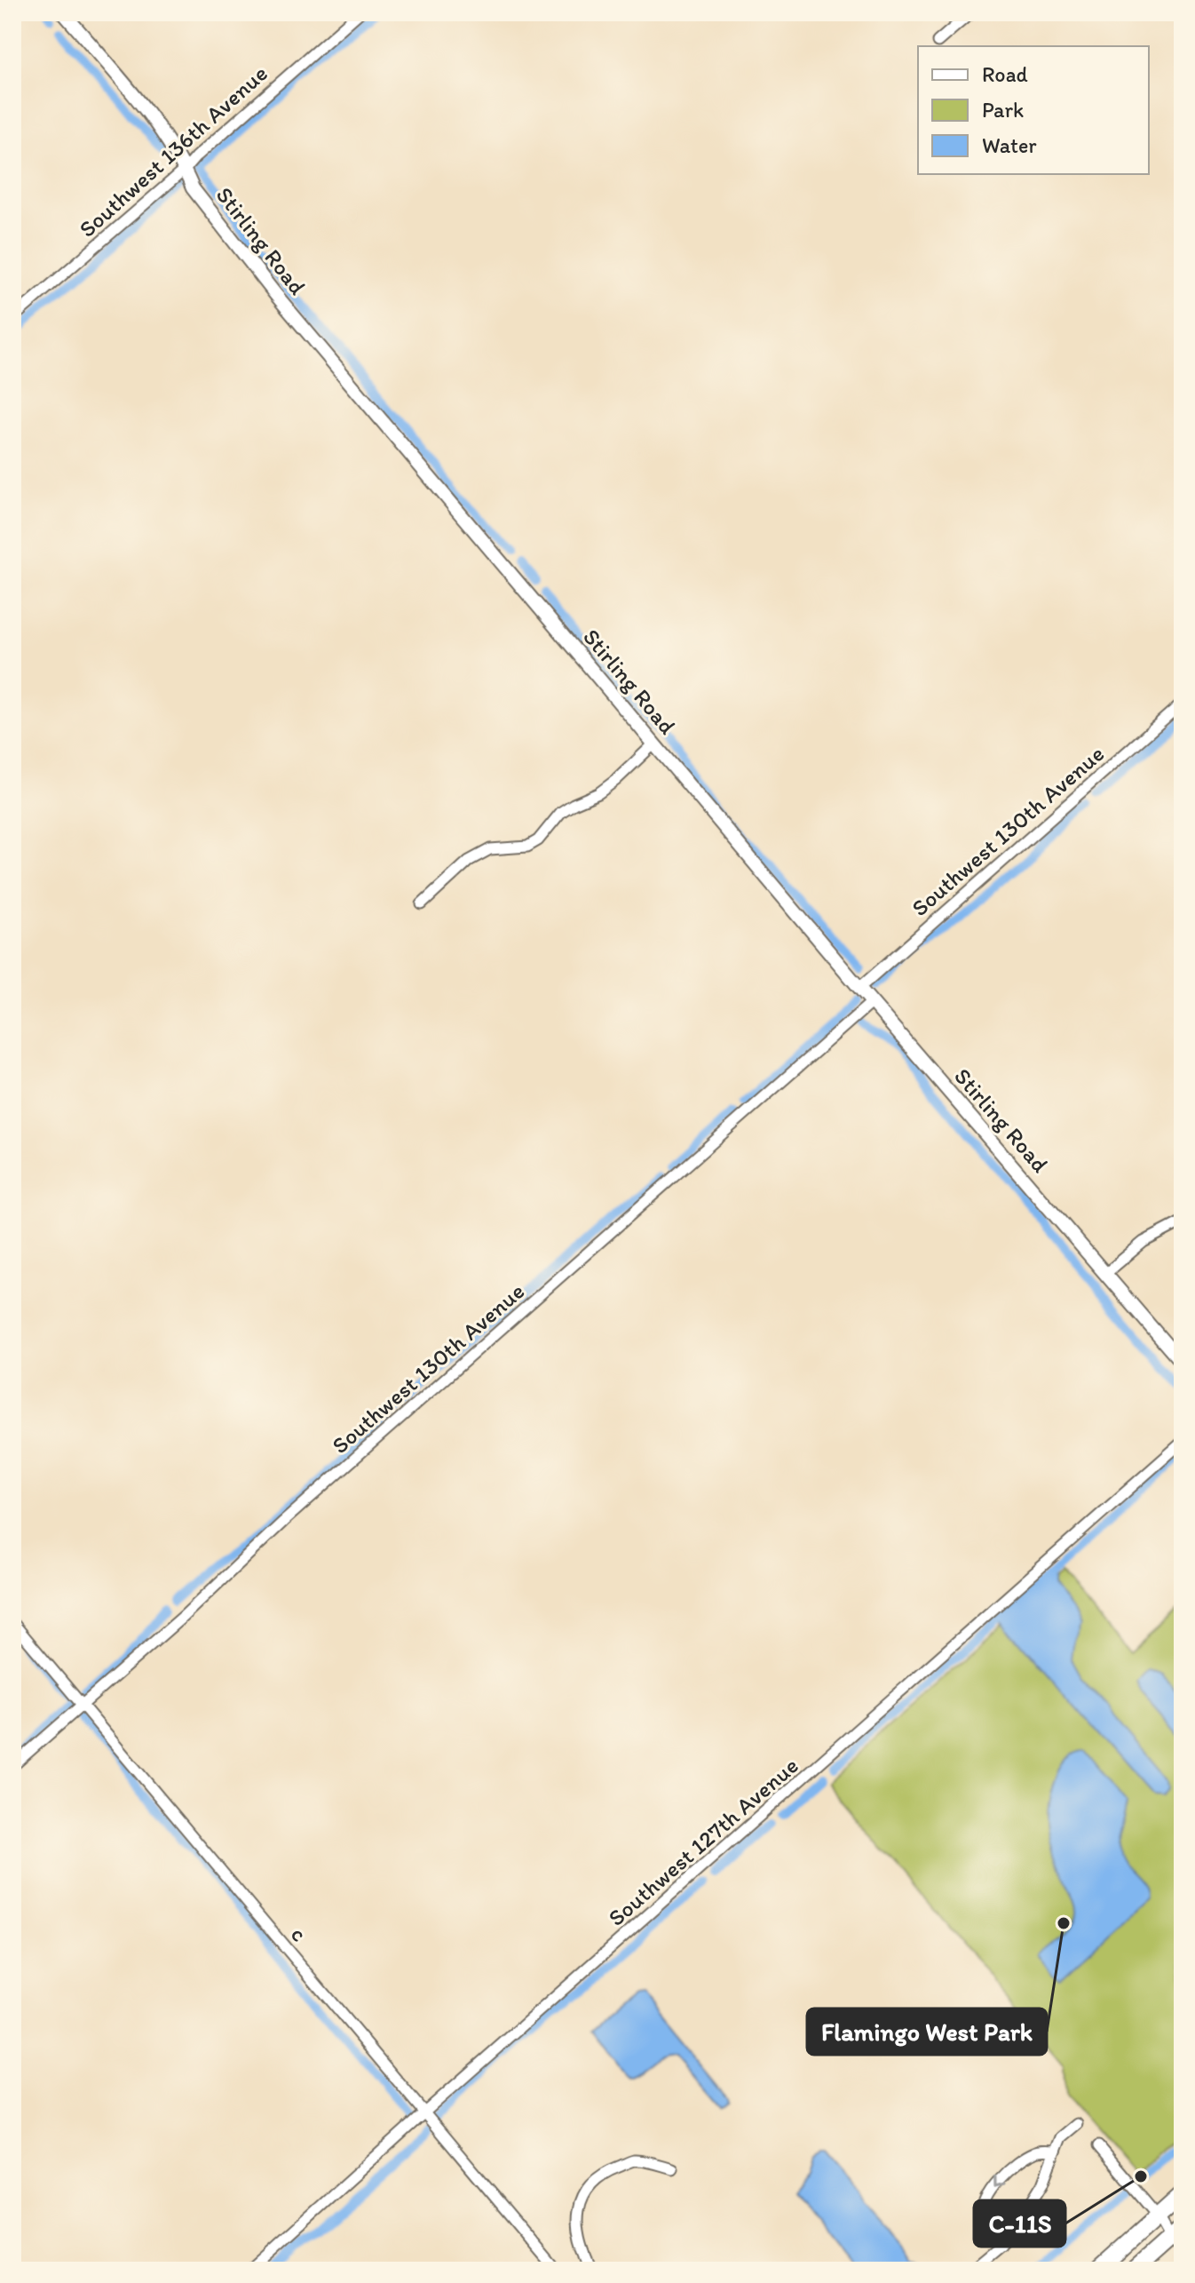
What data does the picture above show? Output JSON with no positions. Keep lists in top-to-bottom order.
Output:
{
  "streets": {
    "street": [
      "Southwest 136th Avenue",
      "Stirling Road",
      "Southwest 130th Avenue",
      "Southwest 127th Avenue",
      "c"
    ]
  },
  "crossings": [
    ["Southwest 136th Avenue", "Stirling Road"],
    ["Stirling Road", "Southwest 130th Avenue"],
    ["Southwest 130th Avenue", "c"],
    ["Southwest 127th Avenue", "c"]
  ],
  "places": ["Flamingo West Park", "C-11S"],
  "legend": ["Road", "Park", "Water"]
}
